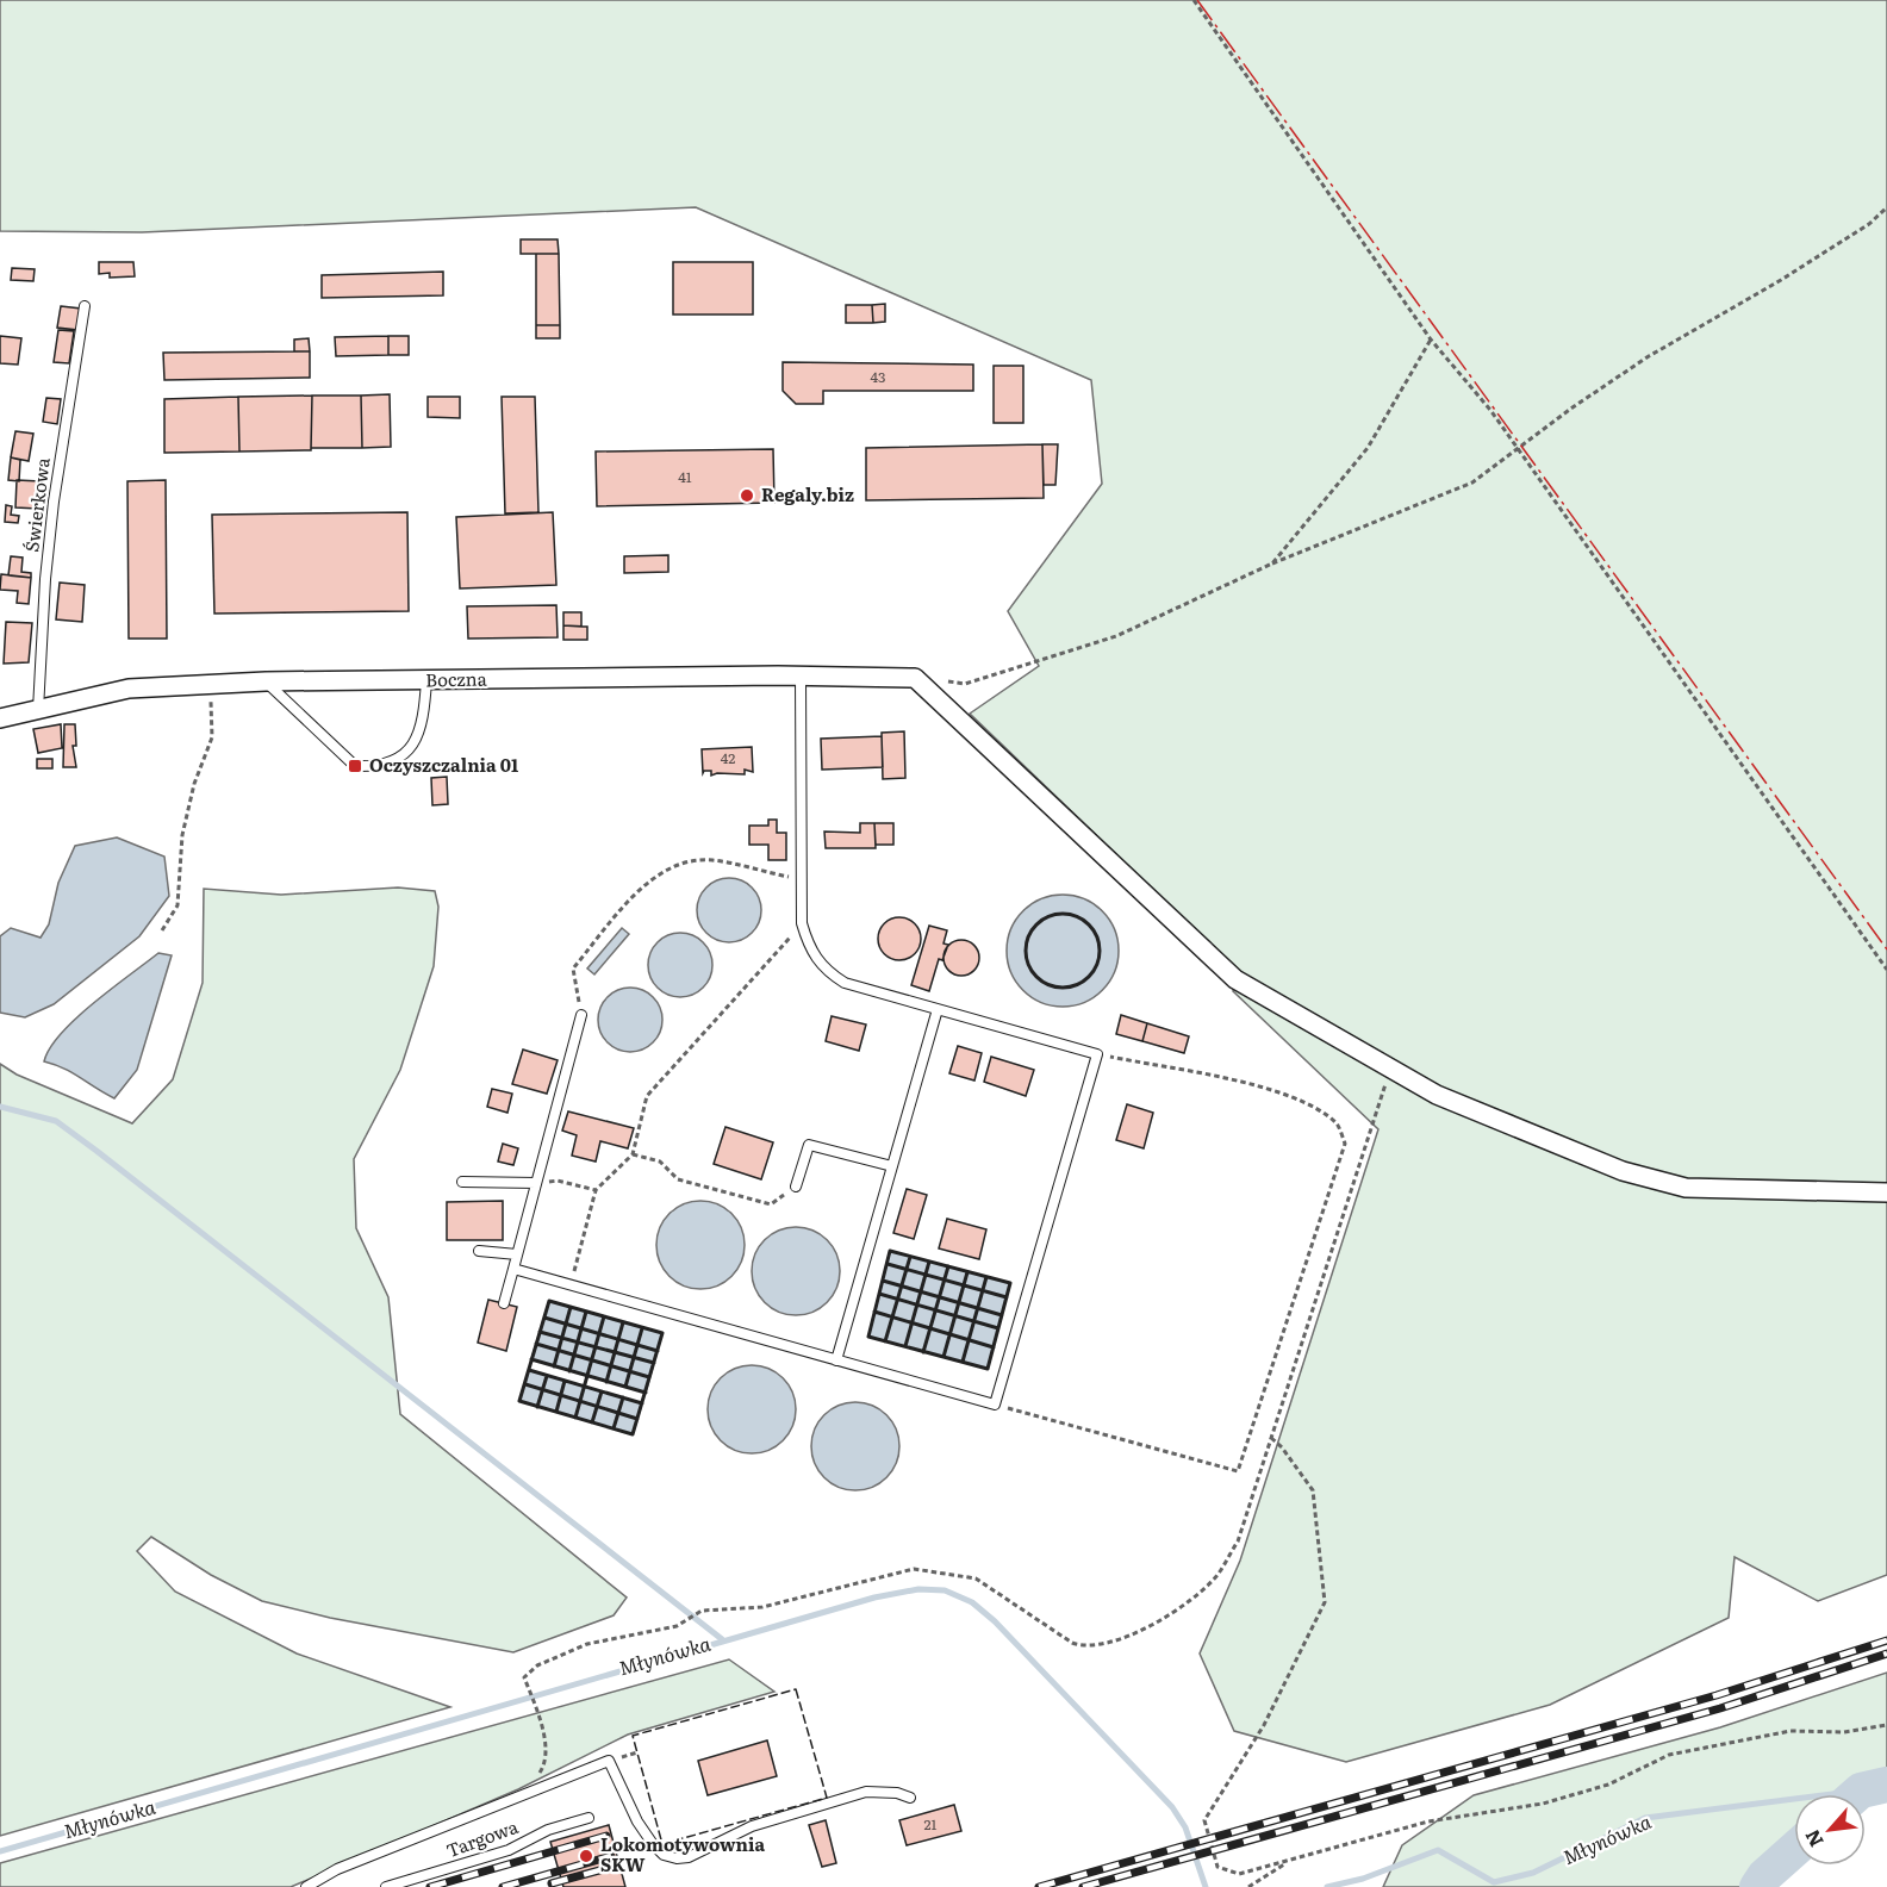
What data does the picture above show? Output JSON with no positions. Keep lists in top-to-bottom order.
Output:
{
  "streets": {
    "street": ["Boczna"],
    "lane": ["Świerkowa", "Targowa"]
  },
  "crossings": [
    ["Świerkowa", "Boczna"]
  ],
  "water": ["Młynówka"],
  "places": {
    "other": ["Regaly.biz", "Lokomotywownia SKW"],
    "transit": ["Oczyszczalnia 01"]
  },
  "house_numbers": [
    "43",
    "41",
    "42",
    "21"
  ],
  "north": "bottom left"
}
